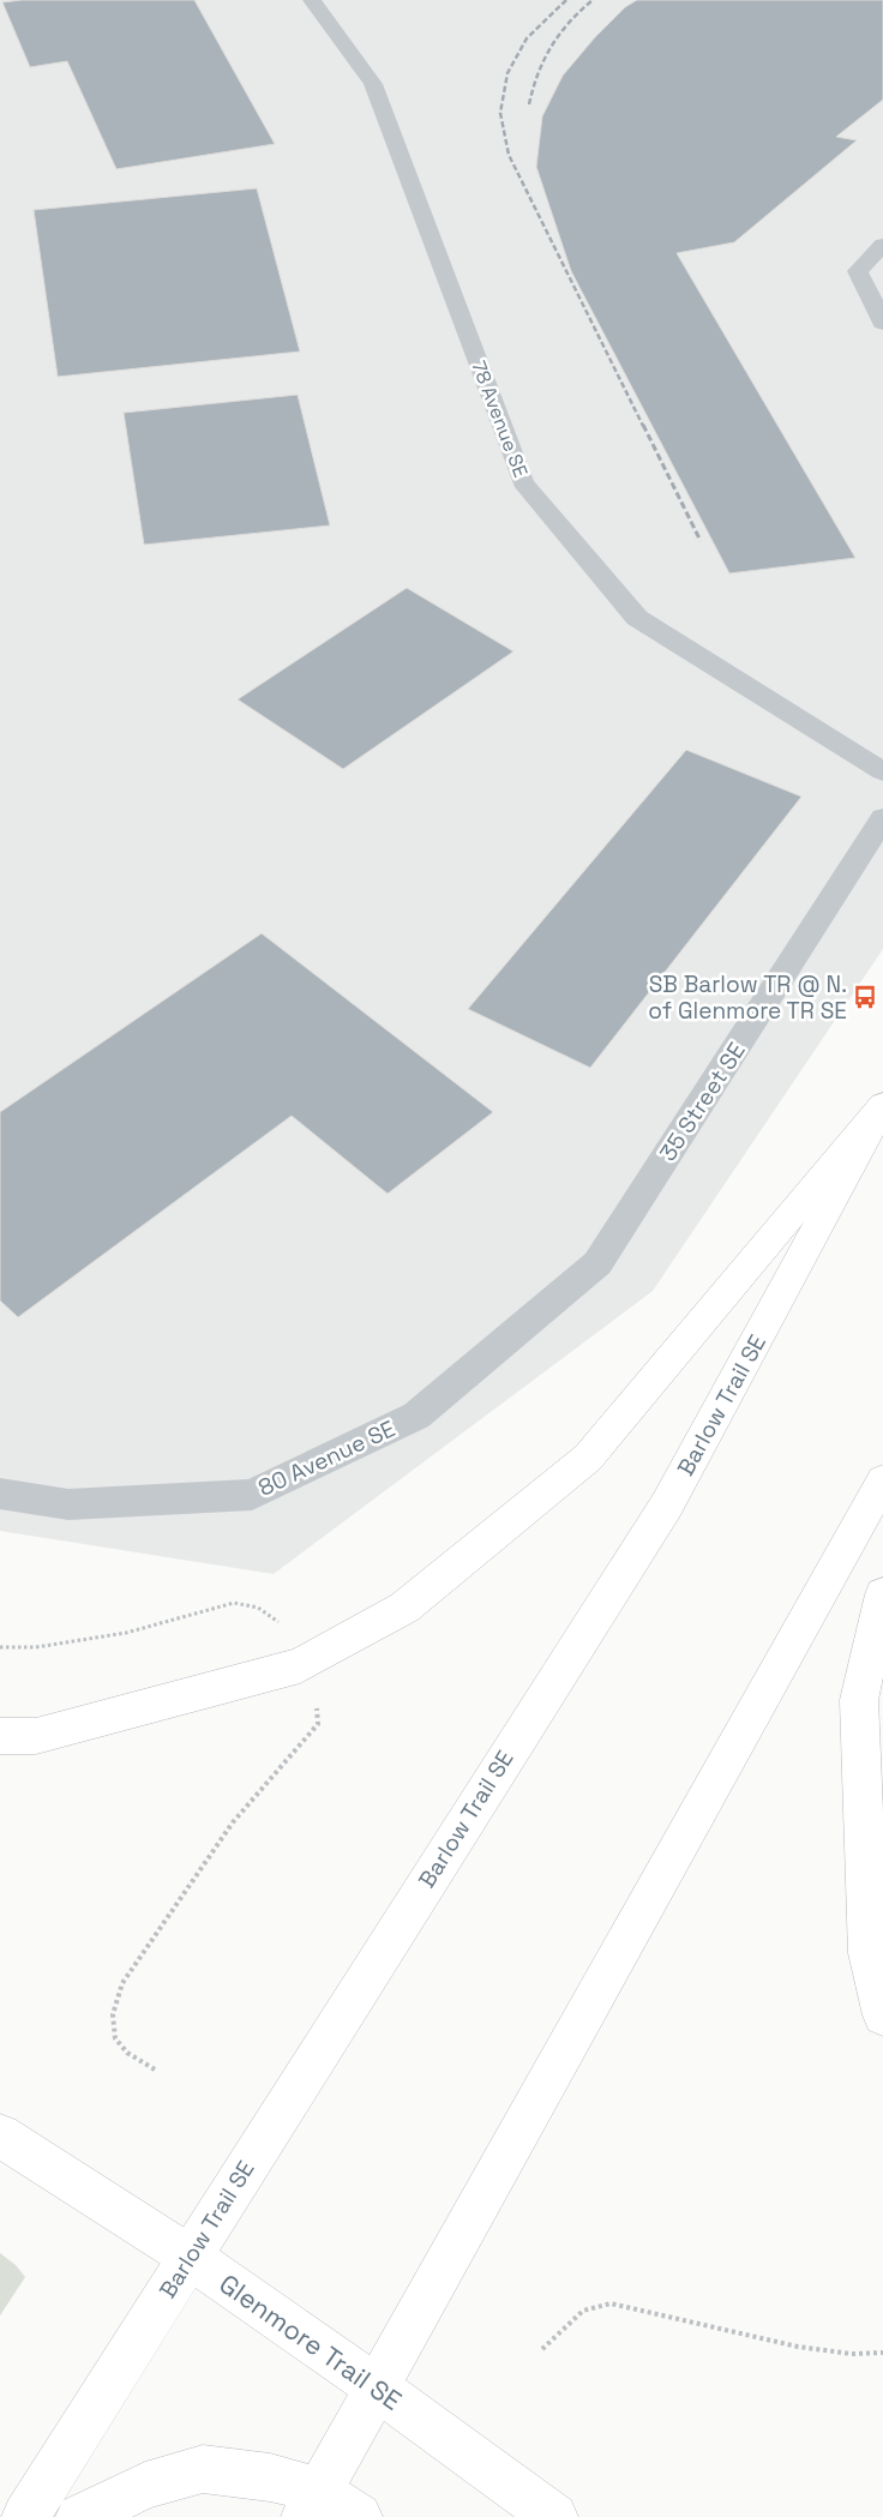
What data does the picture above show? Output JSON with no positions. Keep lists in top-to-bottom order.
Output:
{
  "streets": {
    "main road": ["Barlow Trail SE", "Glenmore Trail SE"],
    "street": ["78 Avenue SE", "35 Street SE", "80 Avenue SE"]
  },
  "crossings": [
    ["35 Street SE", "80 Avenue SE"],
    ["Barlow Trail SE", "Glenmore Trail SE"]
  ],
  "places": {
    "bus stop": ["SB Barlow TR @ N. of Glenmore TR SE"]
  }
}
